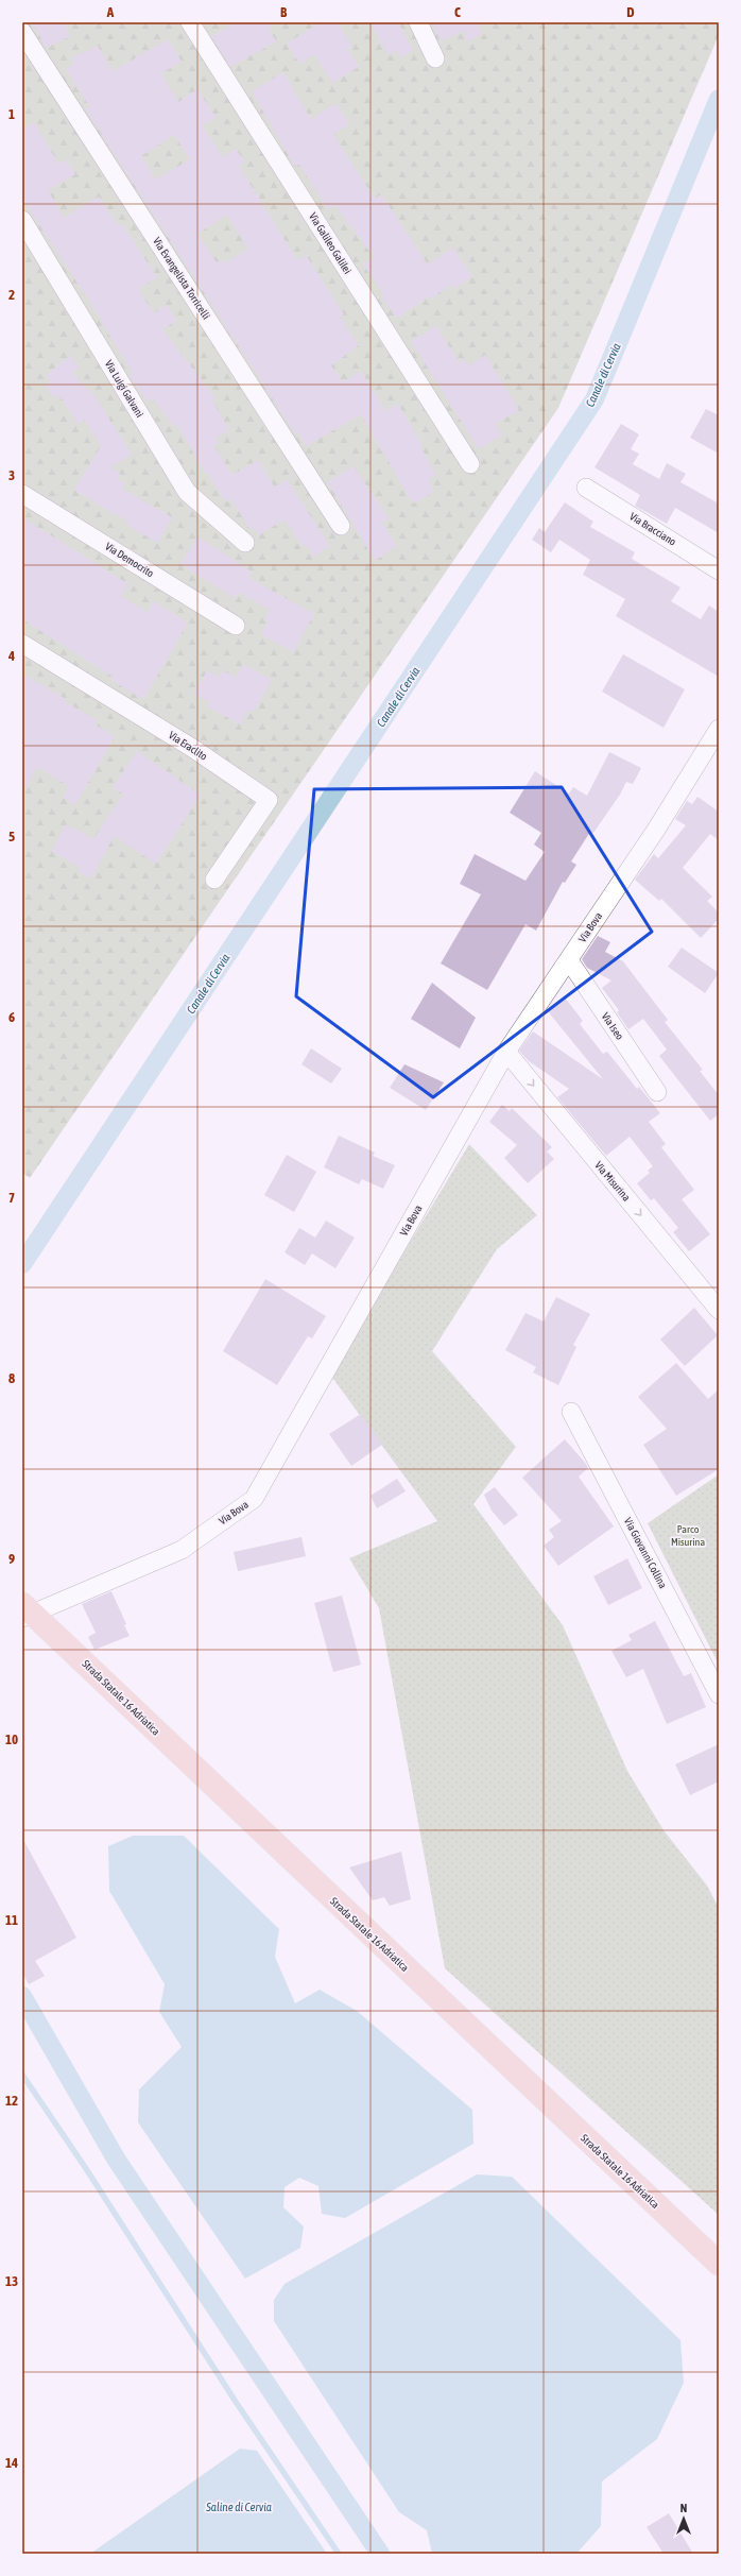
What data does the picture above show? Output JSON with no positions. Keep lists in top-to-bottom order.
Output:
{
  "streets": {
    "main road": ["Strada Statale 16 Adriatica"],
    "street": [
      "Via Galileo Galilei",
      "Via Evangelista Torricelli",
      "Via Luigi Galvani",
      "Via Bracciano",
      "Via Democrito",
      "Via Eraclito",
      "Via Bova",
      "Via Iseo",
      "Via Misurina",
      "Via Giovanni Collina"
    ]
  },
  "crossings": [
    ["Via Bova", "Via Iseo"],
    ["Via Bova", "Via Misurina"],
    ["Via Bova", "Strada Statale 16 Adriatica"]
  ],
  "one_way": ["Via Misurina"],
  "water": ["Canale di Cervia", "Saline di Cervia"],
  "parks": ["Parco Misurina"],
  "north": "top",
  "grid": {
    "columns": [
      "A",
      "B",
      "C",
      "D"
    ],
    "rows": [
      "1",
      "2",
      "3",
      "4",
      "5",
      "6",
      "7",
      "8",
      "9",
      "10",
      "11",
      "12",
      "13",
      "14"
    ]
  }
}
